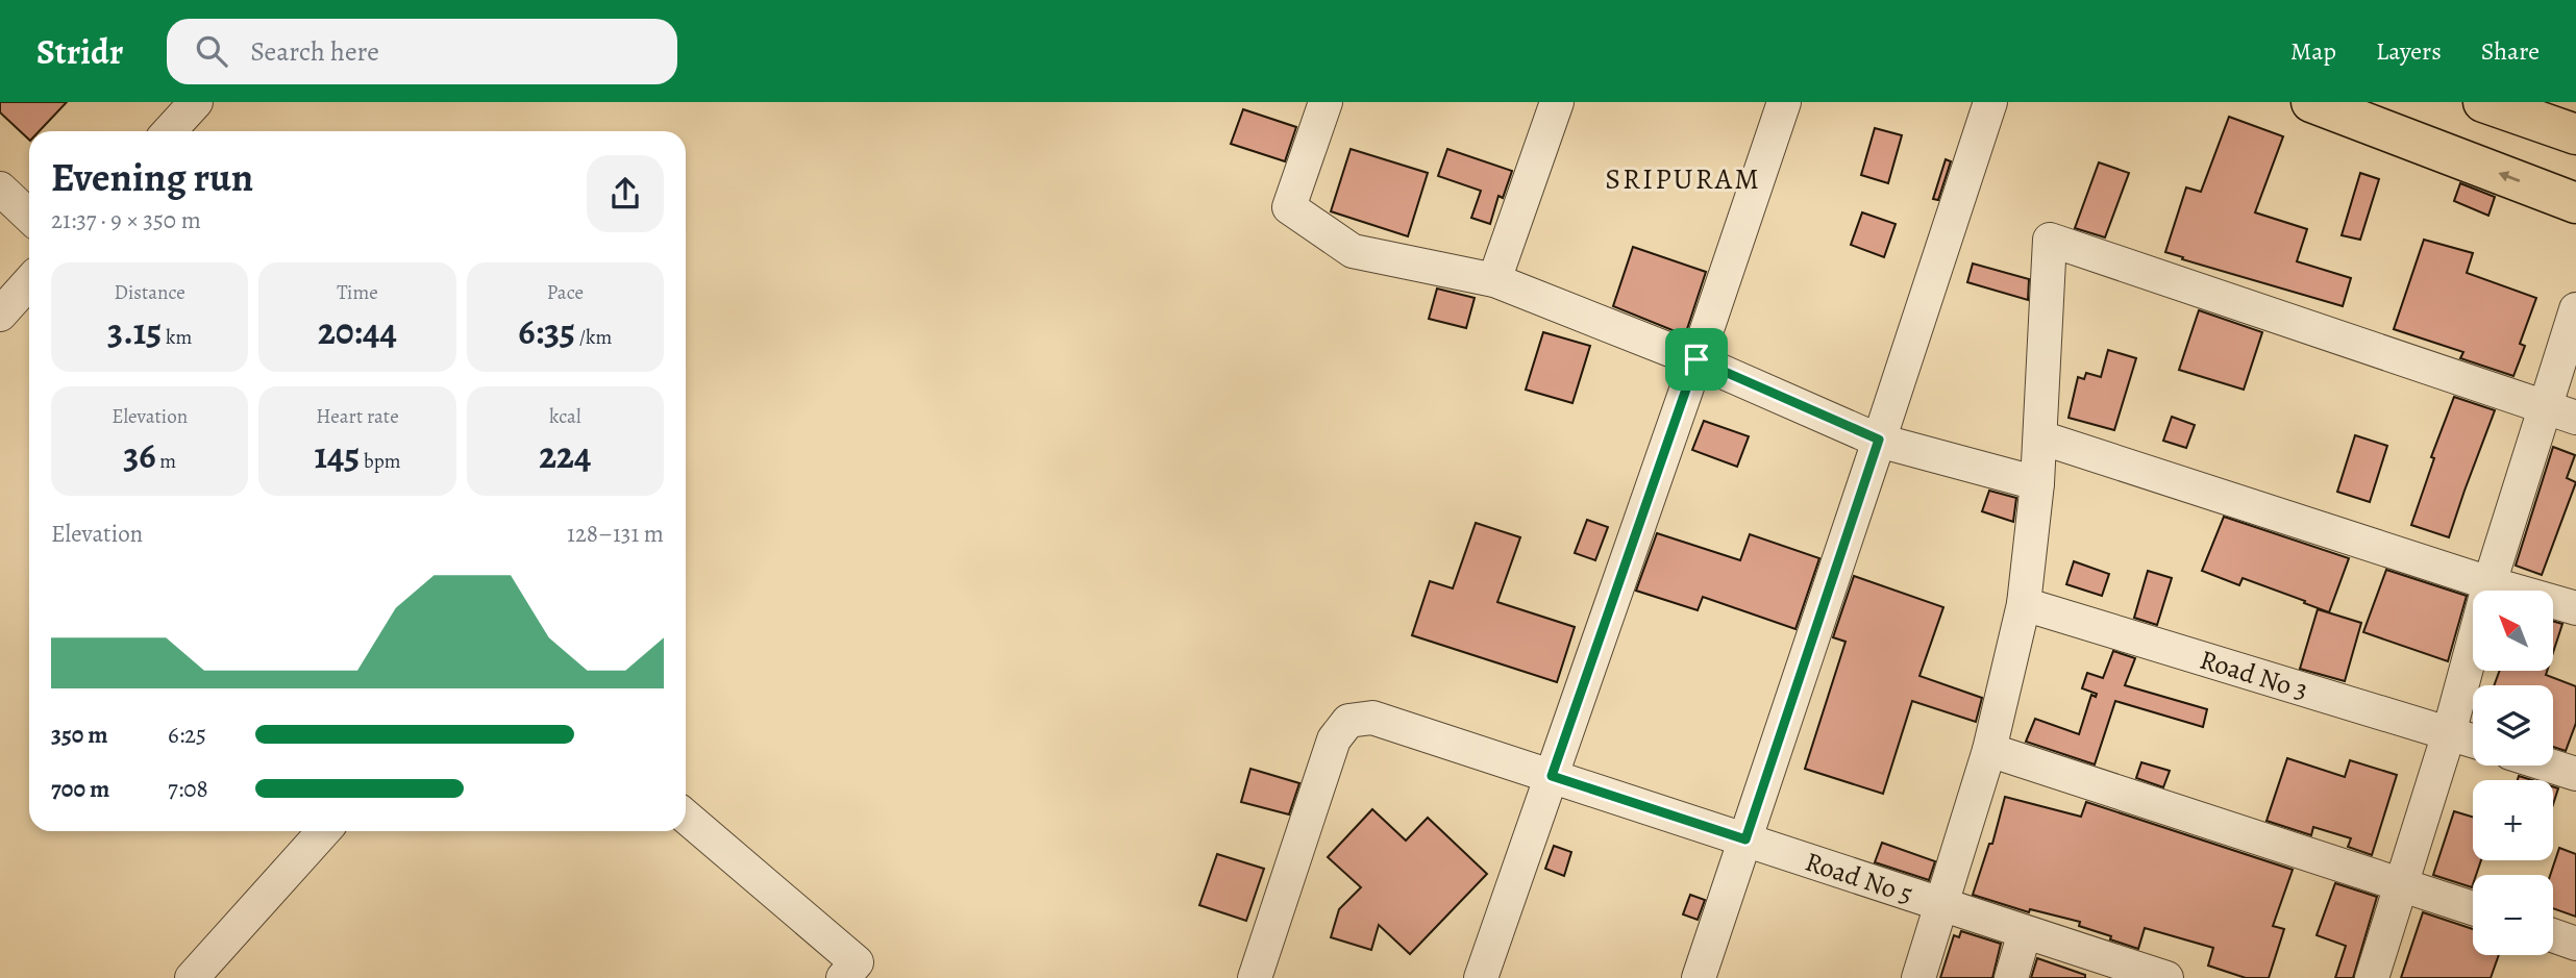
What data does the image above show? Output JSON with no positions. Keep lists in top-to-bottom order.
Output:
{
  "streets": {
    "street": ["Road No 3", "Road No 5"]
  },
  "districts": ["SRIPURAM"],
  "north": "top left",
  "page": {
    "header": "Stridr",
    "search": "Search here",
    "nav": ["Map", "Layers", "Share"],
    "heading": ["Evening run", "21:37 · 9 × 350 m"],
    "stats": [
      ["Distance", "3.15 km"],
      ["Time", "20:44"],
      ["Pace", "6:35 /km"],
      ["Elevation", "36 m"],
      ["Heart rate", "145 bpm"],
      ["kcal", "224"]
    ],
    "chart": ["Elevation", "128–131 m"],
    "map_buttons": ["+", "−"],
    "list": [
      {
        "name": "350 m",
        "note": "6:25"
      },
      {
        "name": "700 m",
        "note": "7:08"
      }
    ]
  }
}
